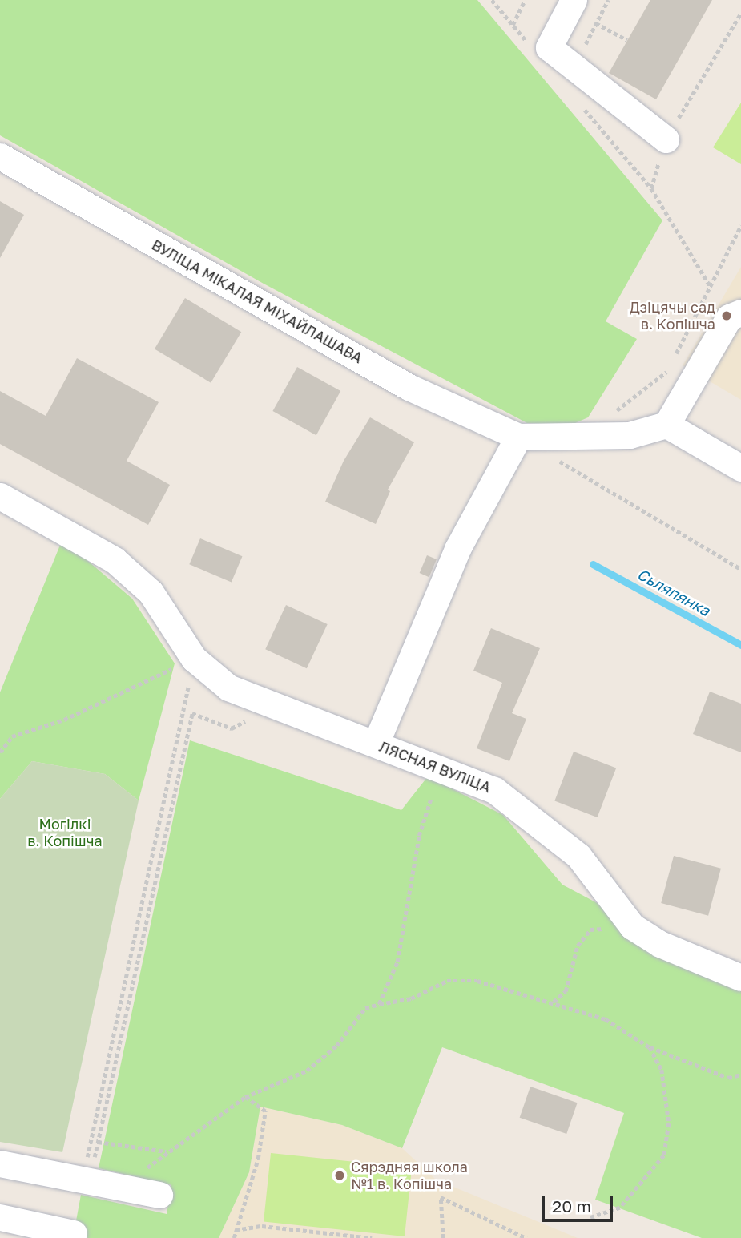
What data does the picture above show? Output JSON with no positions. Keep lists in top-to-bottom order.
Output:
{
  "streets": {
    "street": ["ВУЛІЦА МІКАЛАЯ МІХАЙЛАШАВА", "ЛЯСНАЯ ВУЛІЦА"]
  },
  "water": ["Сьляпянка"],
  "parks": ["Могілкі в. Копішча"],
  "places": ["Дзіцячы сад в. Копішча", "Сярэдняя школа №1 в. Копішча"],
  "scale_bar": "20 m"
}
